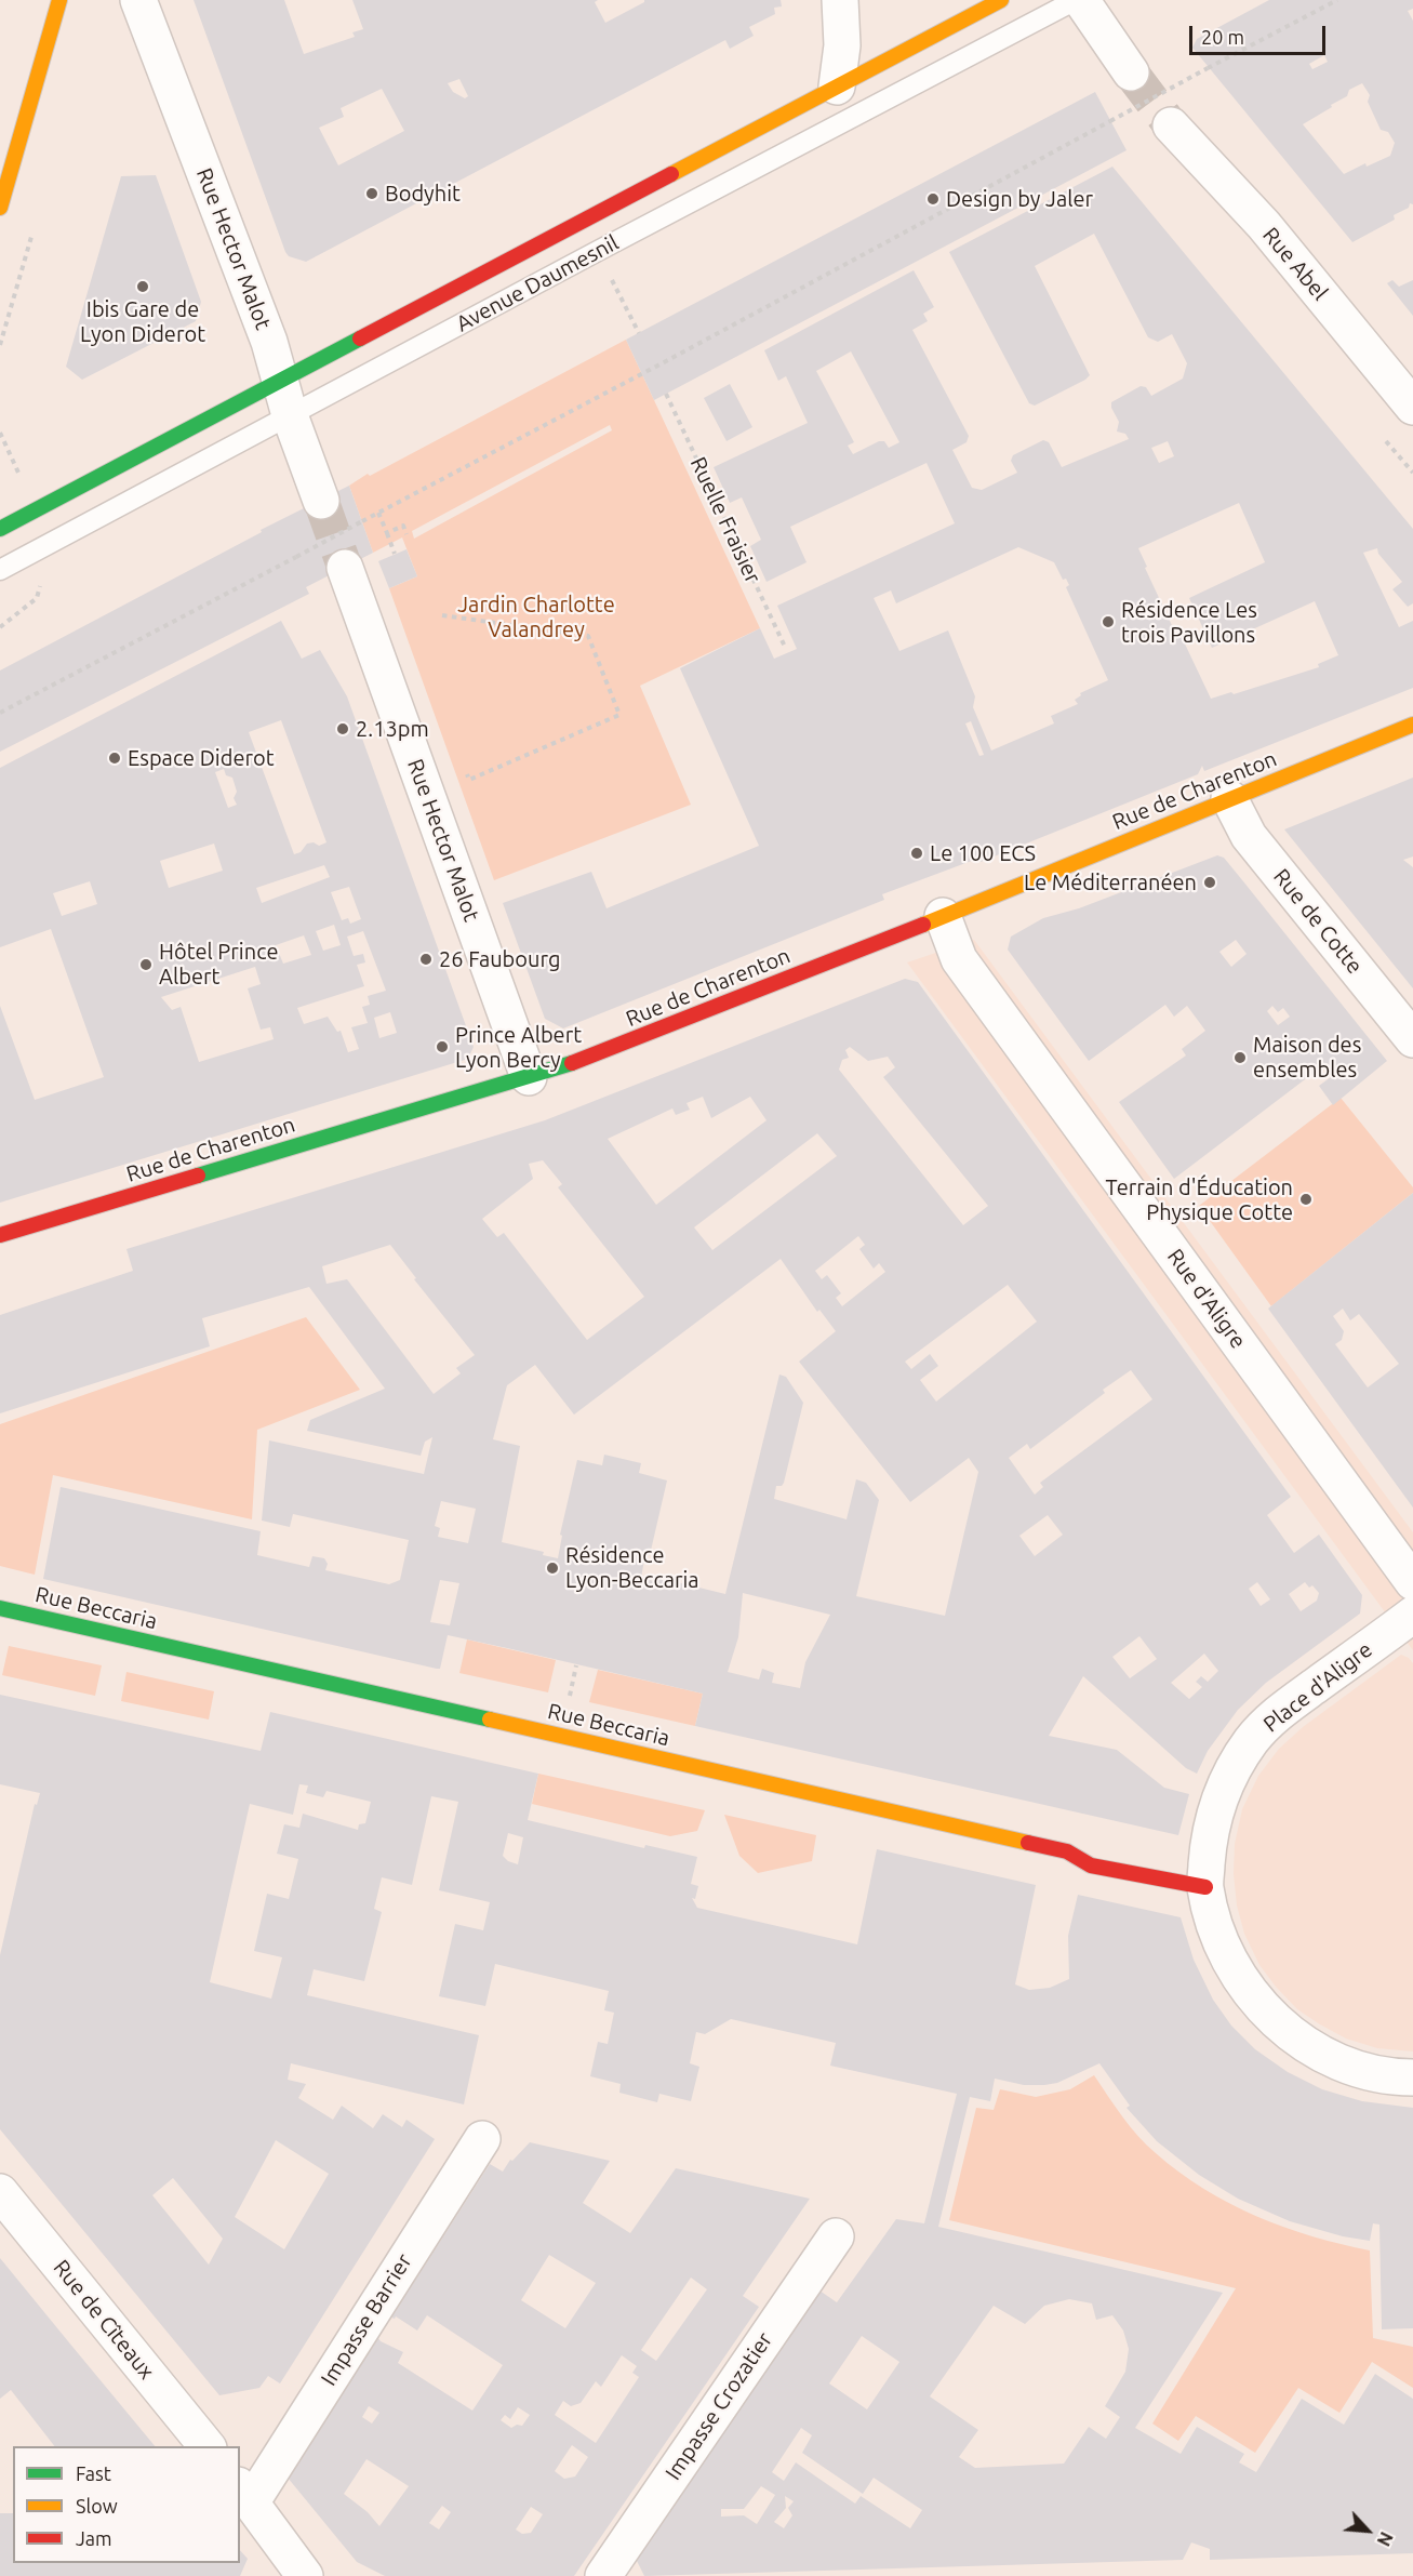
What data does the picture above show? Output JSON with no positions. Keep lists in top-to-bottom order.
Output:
{
  "streets": {
    "street": [
      "Rue Hector Malot",
      "Rue Abel",
      "Avenue Daumesnil",
      "Rue de Charenton",
      "Rue de Cotte",
      "Rue d'Aligre",
      "Rue Beccaria",
      "Place d'Aligre",
      "Rue de Cîteaux",
      "Impasse Barrier",
      "Impasse Crozatier"
    ],
    "path": ["Ruelle Fraisier"]
  },
  "crossings": [
    ["Rue Hector Malot", "Avenue Daumesnil"],
    ["Rue Hector Malot", "Rue de Charenton"],
    ["Rue de Charenton", "Rue de Cotte"],
    ["Rue de Charenton", "Rue d'Aligre"],
    ["Rue Beccaria", "Place d'Aligre"]
  ],
  "parks": ["Jardin Charlotte Valandrey"],
  "places": [
    "Bodyhit",
    "Design by Jaler",
    "Ibis Gare de Lyon Diderot",
    "Résidence Les trois Pavillons",
    "2.13pm",
    "Espace Diderot",
    "Le 100 ECS",
    "Le Méditerranéen",
    "26 Faubourg",
    "Hôtel Prince Albert",
    "Prince Albert Lyon Bercy",
    "Maison des ensembles",
    "Terrain d'Éducation Physique Cotte",
    "Résidence Lyon-Beccaria"
  ],
  "legend": ["Fast", "Slow", "Jam"],
  "scale_bar": "20 m",
  "north": "bottom right"
}
